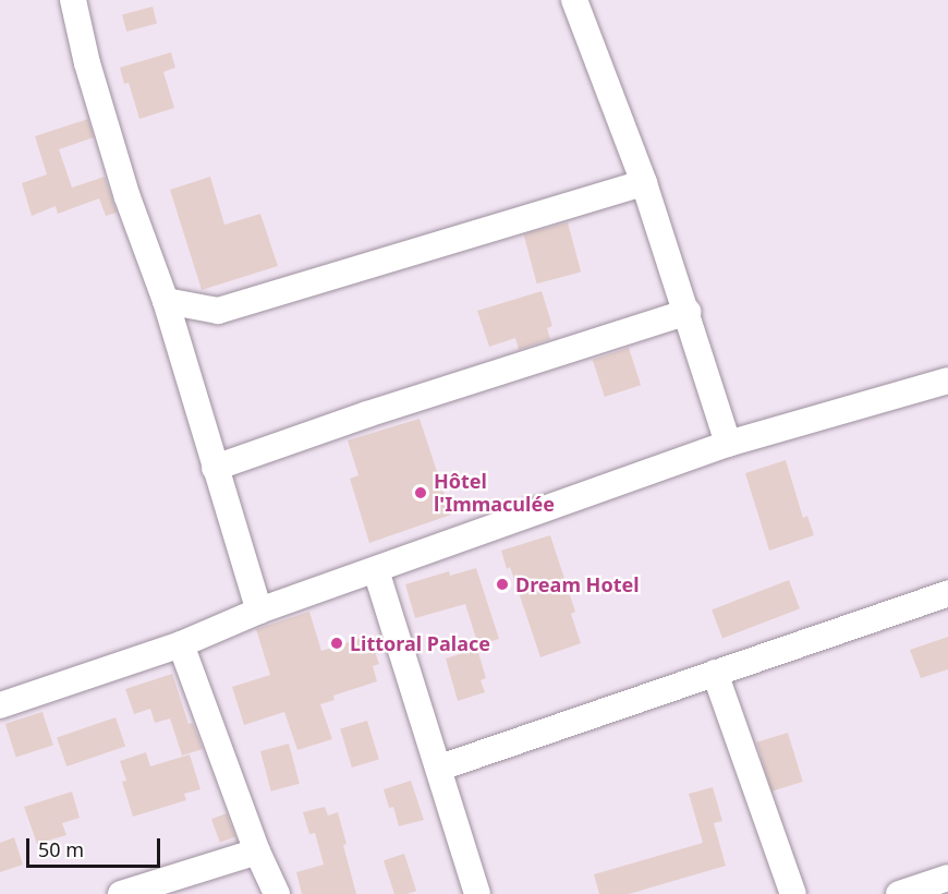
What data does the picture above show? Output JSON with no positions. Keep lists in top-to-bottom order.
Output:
{
  "places": ["Hôtel l'Immaculée", "Dream Hotel", "Littoral Palace"],
  "scale_bar": "50 m"
}
